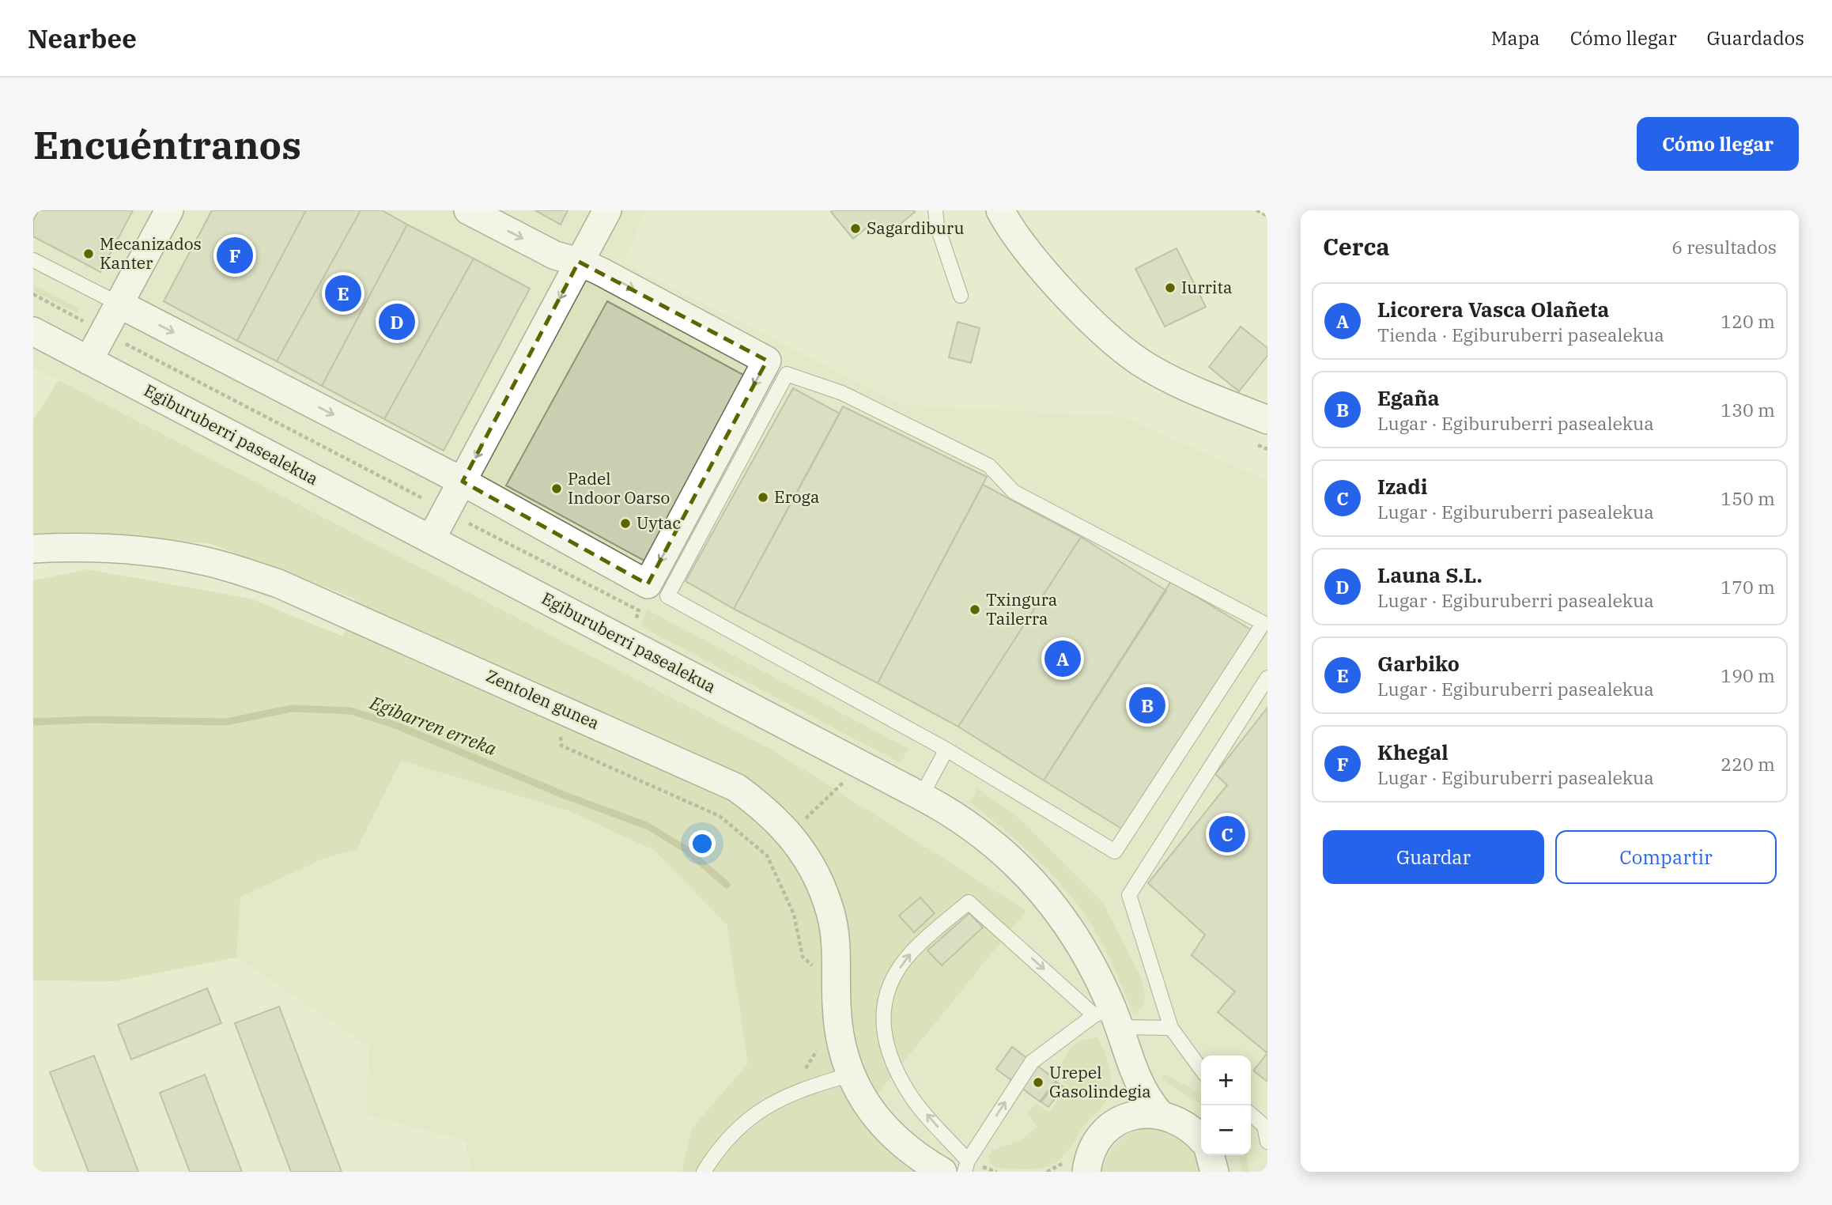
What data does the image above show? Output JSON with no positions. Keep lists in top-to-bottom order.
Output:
{
  "streets": {
    "street": ["Egiburuberri pasealekua", "Zentolen gunea"]
  },
  "water": ["Egibarren erreka"],
  "places": [
    "Sagardiburu",
    "Mecanizados Kanter",
    "Iurrita",
    "Padel Indoor Oarso",
    "Eroga",
    "Uytac",
    "Txingura Tailerra",
    "Urepel Gasolindegia"
  ],
  "page": {
    "header": "Nearbee",
    "nav": ["Mapa", "Cómo llegar", "Guardados"],
    "buttons": [
      "Cómo llegar",
      ["Guardar", "Compartir"]
    ],
    "title": "Encuéntranos",
    "heading": ["Cerca", "6 resultados"],
    "pins": [
      "F",
      "E",
      "D",
      "A",
      "B",
      "C"
    ],
    "list": [
      {
        "mark": "A",
        "name": "Licorera Vasca Olañeta",
        "note": "Tienda · Egiburuberri pasealekua",
        "value": "120 m"
      },
      {
        "mark": "B",
        "name": "Egaña",
        "note": "Lugar · Egiburuberri pasealekua",
        "value": "130 m"
      },
      {
        "mark": "C",
        "name": "Izadi",
        "note": "Lugar · Egiburuberri pasealekua",
        "value": "150 m"
      },
      {
        "mark": "D",
        "name": "Launa S.L.",
        "note": "Lugar · Egiburuberri pasealekua",
        "value": "170 m"
      },
      {
        "mark": "E",
        "name": "Garbiko",
        "note": "Lugar · Egiburuberri pasealekua",
        "value": "190 m"
      },
      {
        "mark": "F",
        "name": "Khegal",
        "note": "Lugar · Egiburuberri pasealekua",
        "value": "220 m"
      }
    ],
    "map_buttons": ["+", "−"]
  }
}
